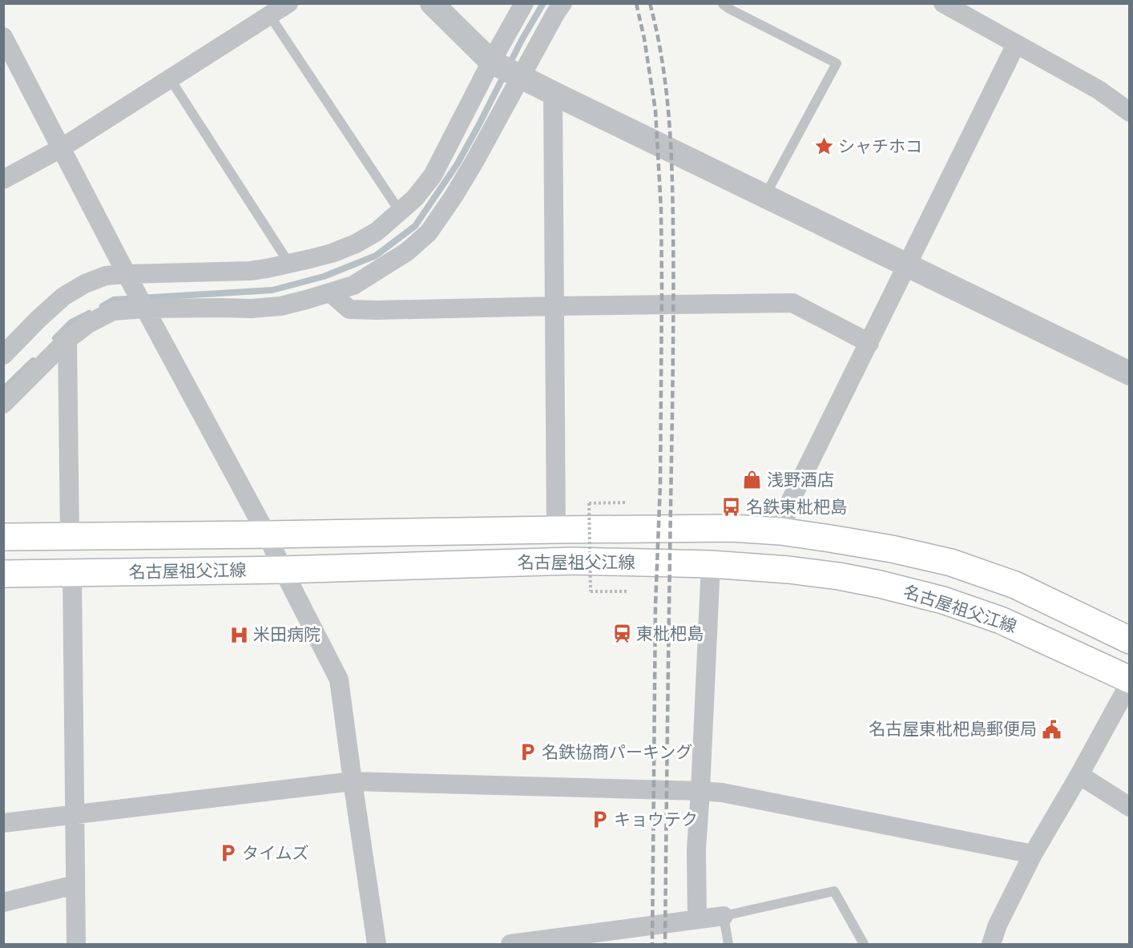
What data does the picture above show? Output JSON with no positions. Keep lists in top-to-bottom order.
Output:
{
  "streets": {
    "main road": ["名古屋祖父江線"]
  },
  "places": {
    "place": ["シャチホコ"],
    "shop": ["浅野酒店"],
    "bus stop": ["名鉄東枇杷島"],
    "station": ["東枇杷島"],
    "hospital": ["米田病院"],
    "public building": ["名古屋東枇杷島郵便局"],
    "parking": ["名鉄協商パーキング", "キョウテク", "タイムズ"]
  }
}
